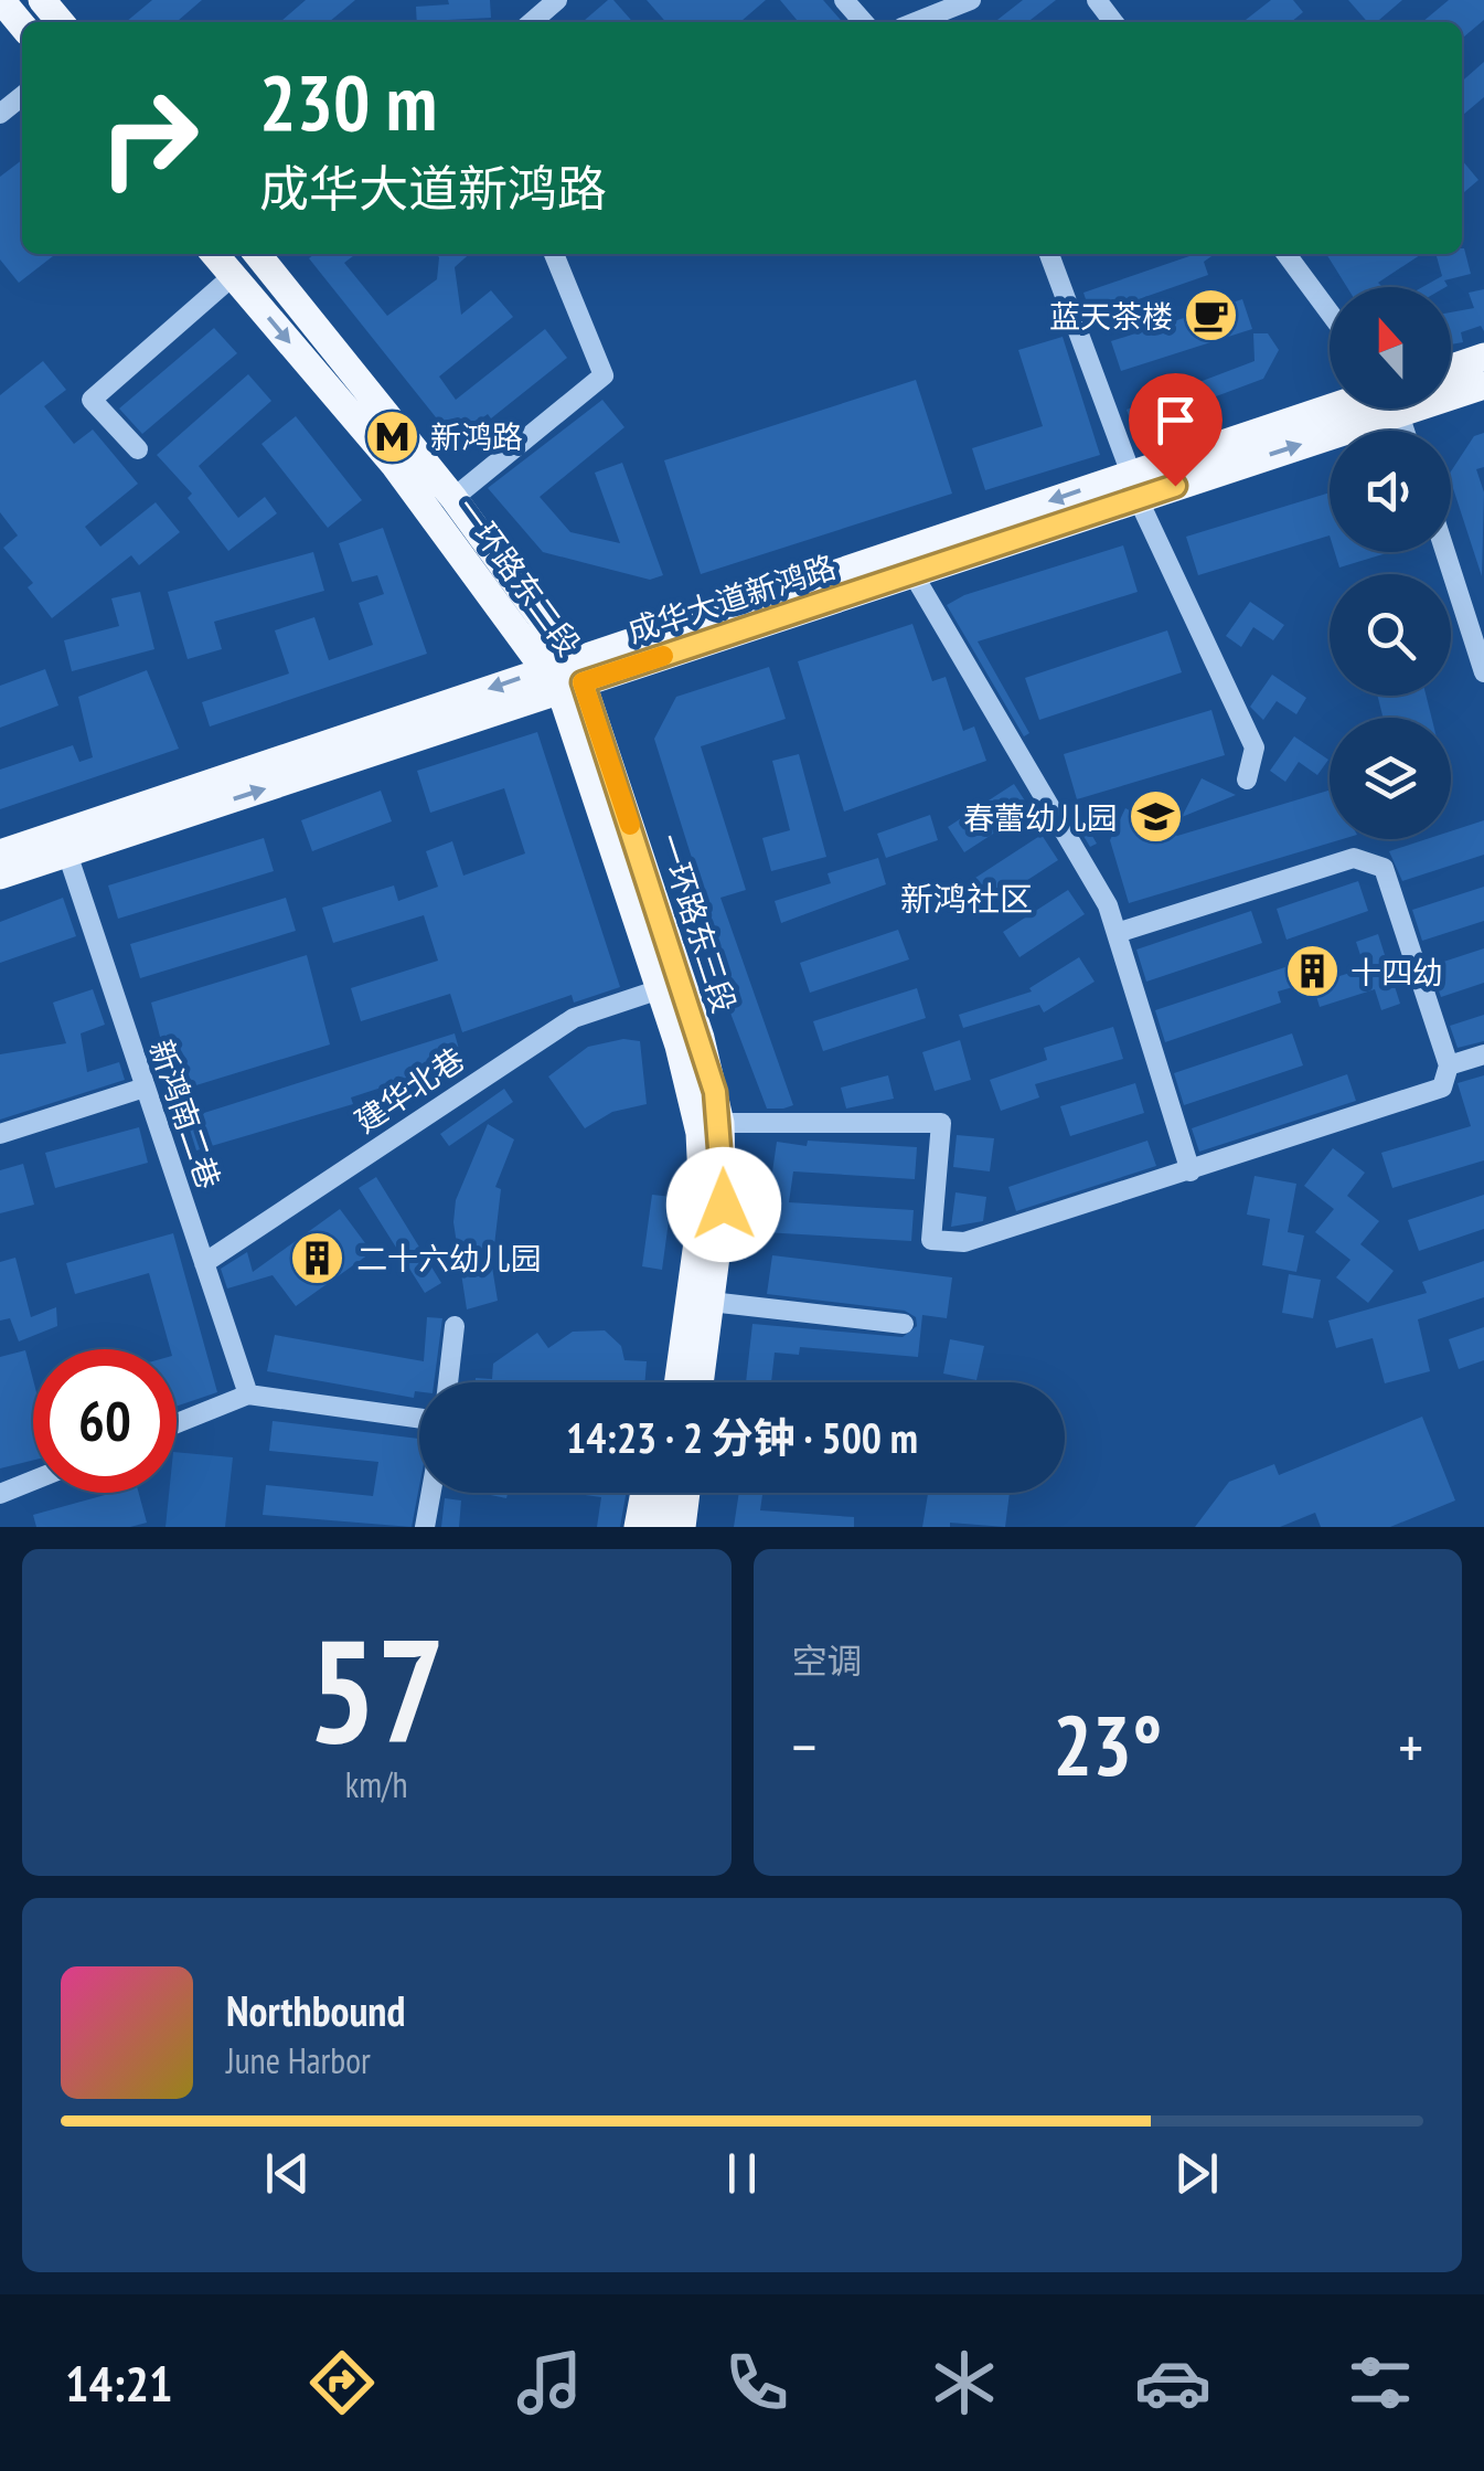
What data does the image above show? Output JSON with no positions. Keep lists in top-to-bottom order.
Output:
{
  "streets": {
    "main road": ["一环路东二段", "成华大道新鸿路", "一环路东三段"],
    "street": ["建华北巷", "新鸿南二巷"]
  },
  "crossings": [
    ["一环路东二段", "成华大道新鸿路"],
    ["一环路东二段", "一环路东三段"],
    ["成华大道新鸿路", "一环路东三段"],
    ["成华大道新鸿路", "新鸿南二巷"],
    ["一环路东三段", "建华北巷"],
    ["建华北巷", "新鸿南二巷"]
  ],
  "districts": ["新鸿社区"],
  "places": {
    "cafe": ["蓝天茶楼"],
    "metro station": ["新鸿路"],
    "school or university": ["春蕾幼儿园"],
    "building": ["十四幼", "二十六幼儿园"]
  },
  "north": "top",
  "page": {
    "turn": ["230 m", "成华大道新鸿路"],
    "limit": "60",
    "trip": "14:23 · 2 分钟 · 500 m",
    "tile": [
      ["57", "km/h"],
      "空调"
    ],
    "heat": ["−", "23°", "+"],
    "song": ["Northbound", "June Harbor"],
    "tabs": "14:21"
  }
}
